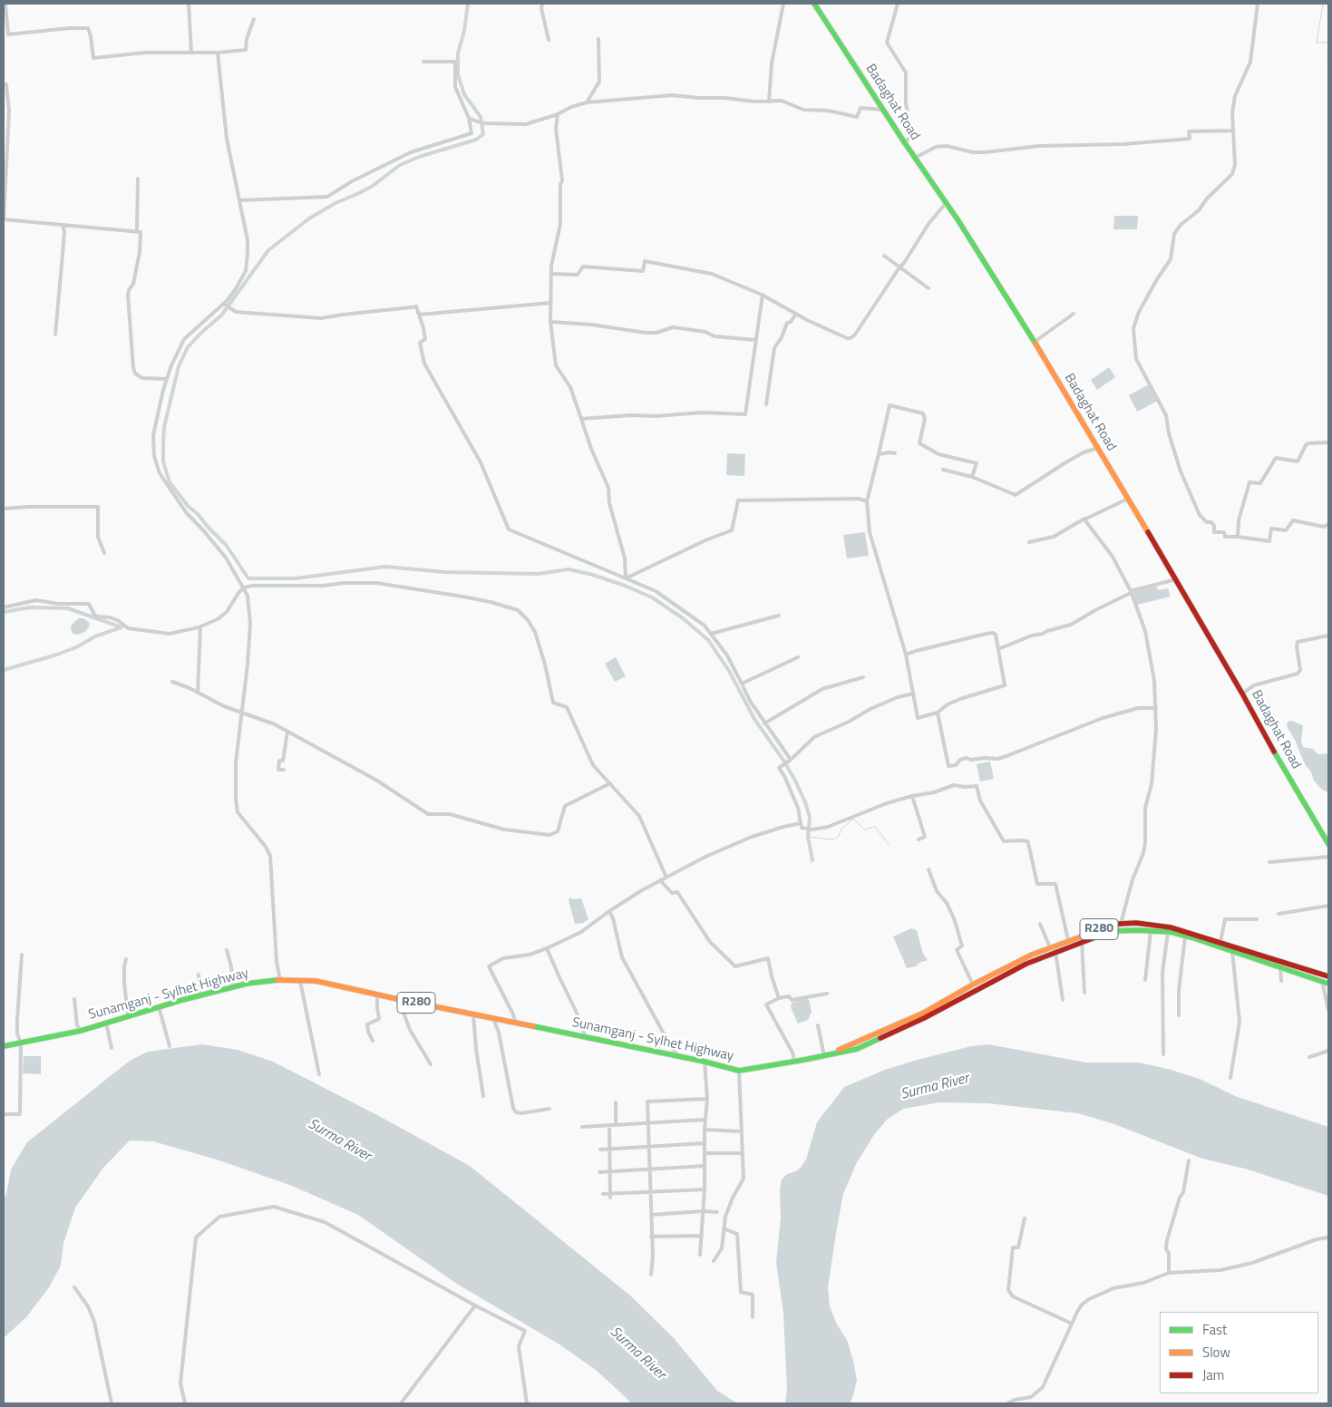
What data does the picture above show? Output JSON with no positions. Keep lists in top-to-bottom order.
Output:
{
  "streets": {
    "main road": ["Badaghat Road", "R280", "Sunamganj - Sylhet Highway"]
  },
  "water": ["Surma River"],
  "legend": ["Fast", "Slow", "Jam"]
}
